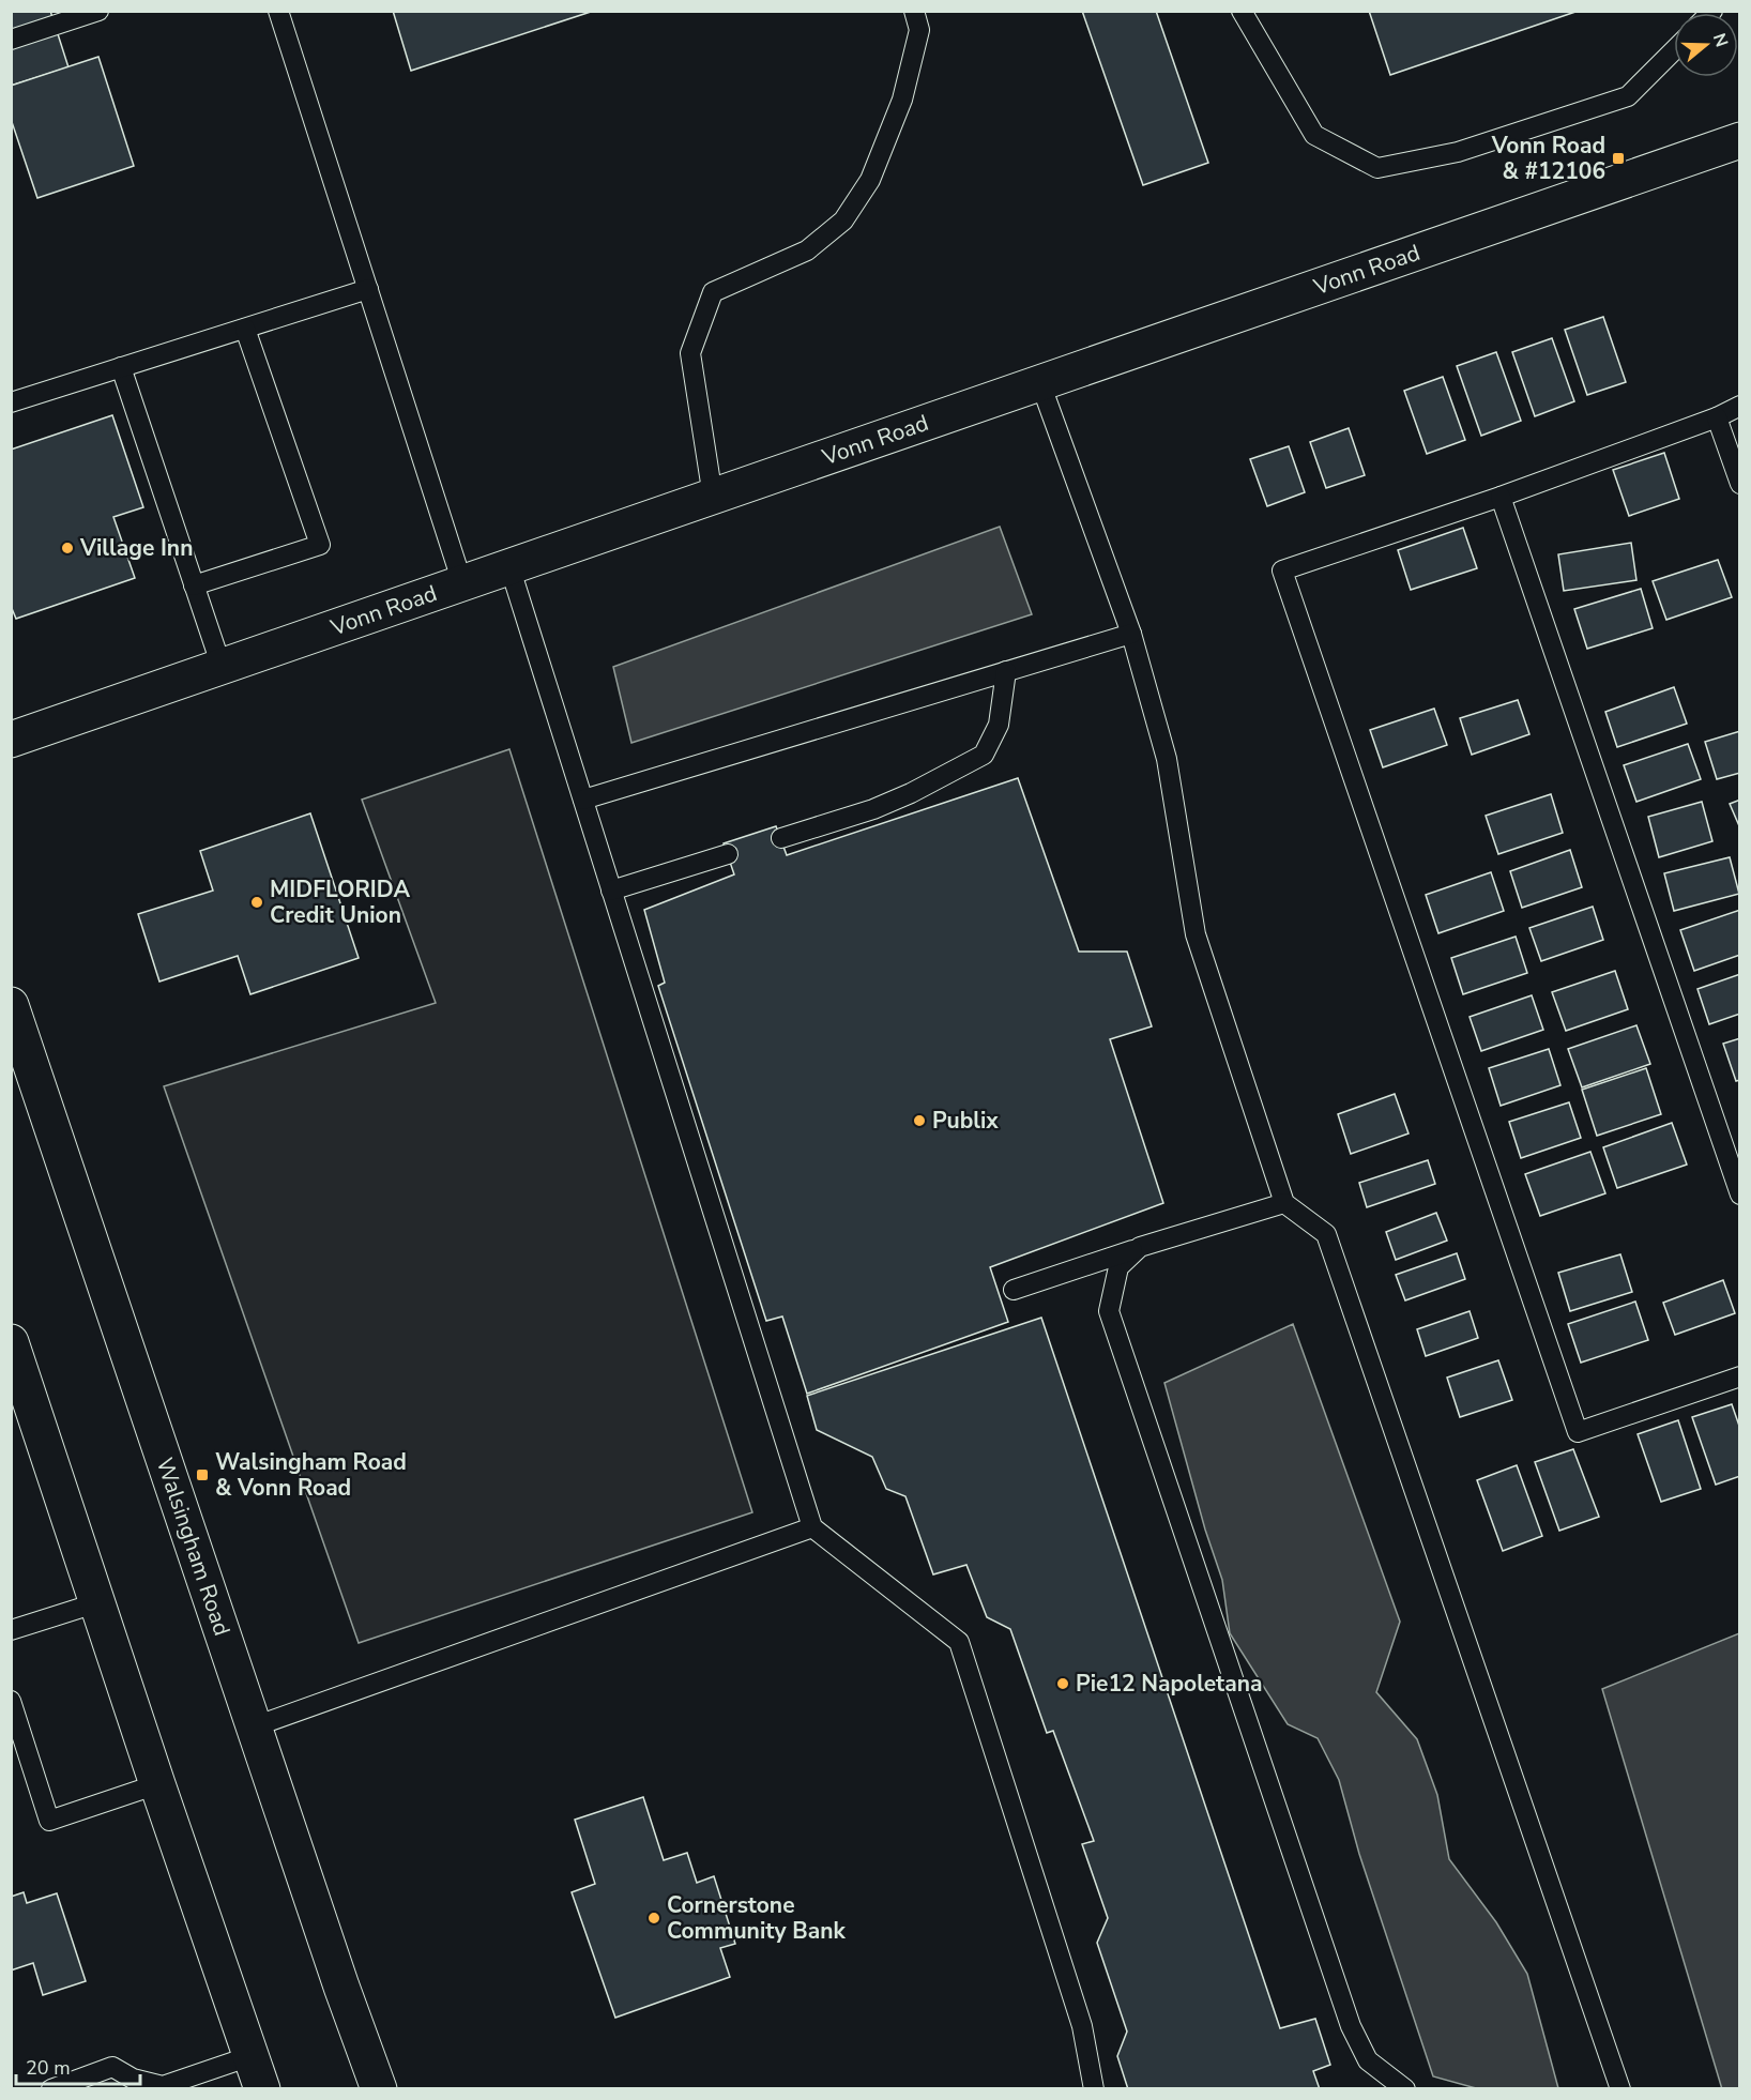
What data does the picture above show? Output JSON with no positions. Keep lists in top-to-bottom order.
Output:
{
  "streets": {
    "main road": ["Vonn Road", "Walsingham Road"]
  },
  "places": {
    "transit": ["Vonn Road & #12106", "Walsingham Road & Vonn Road"],
    "other": [
      "Village Inn",
      "MIDFLORIDA Credit Union",
      "Publix",
      "Pie12 Napoletana",
      "Cornerstone Community Bank"
    ]
  },
  "scale_bar": "20 m",
  "north": "right"
}
